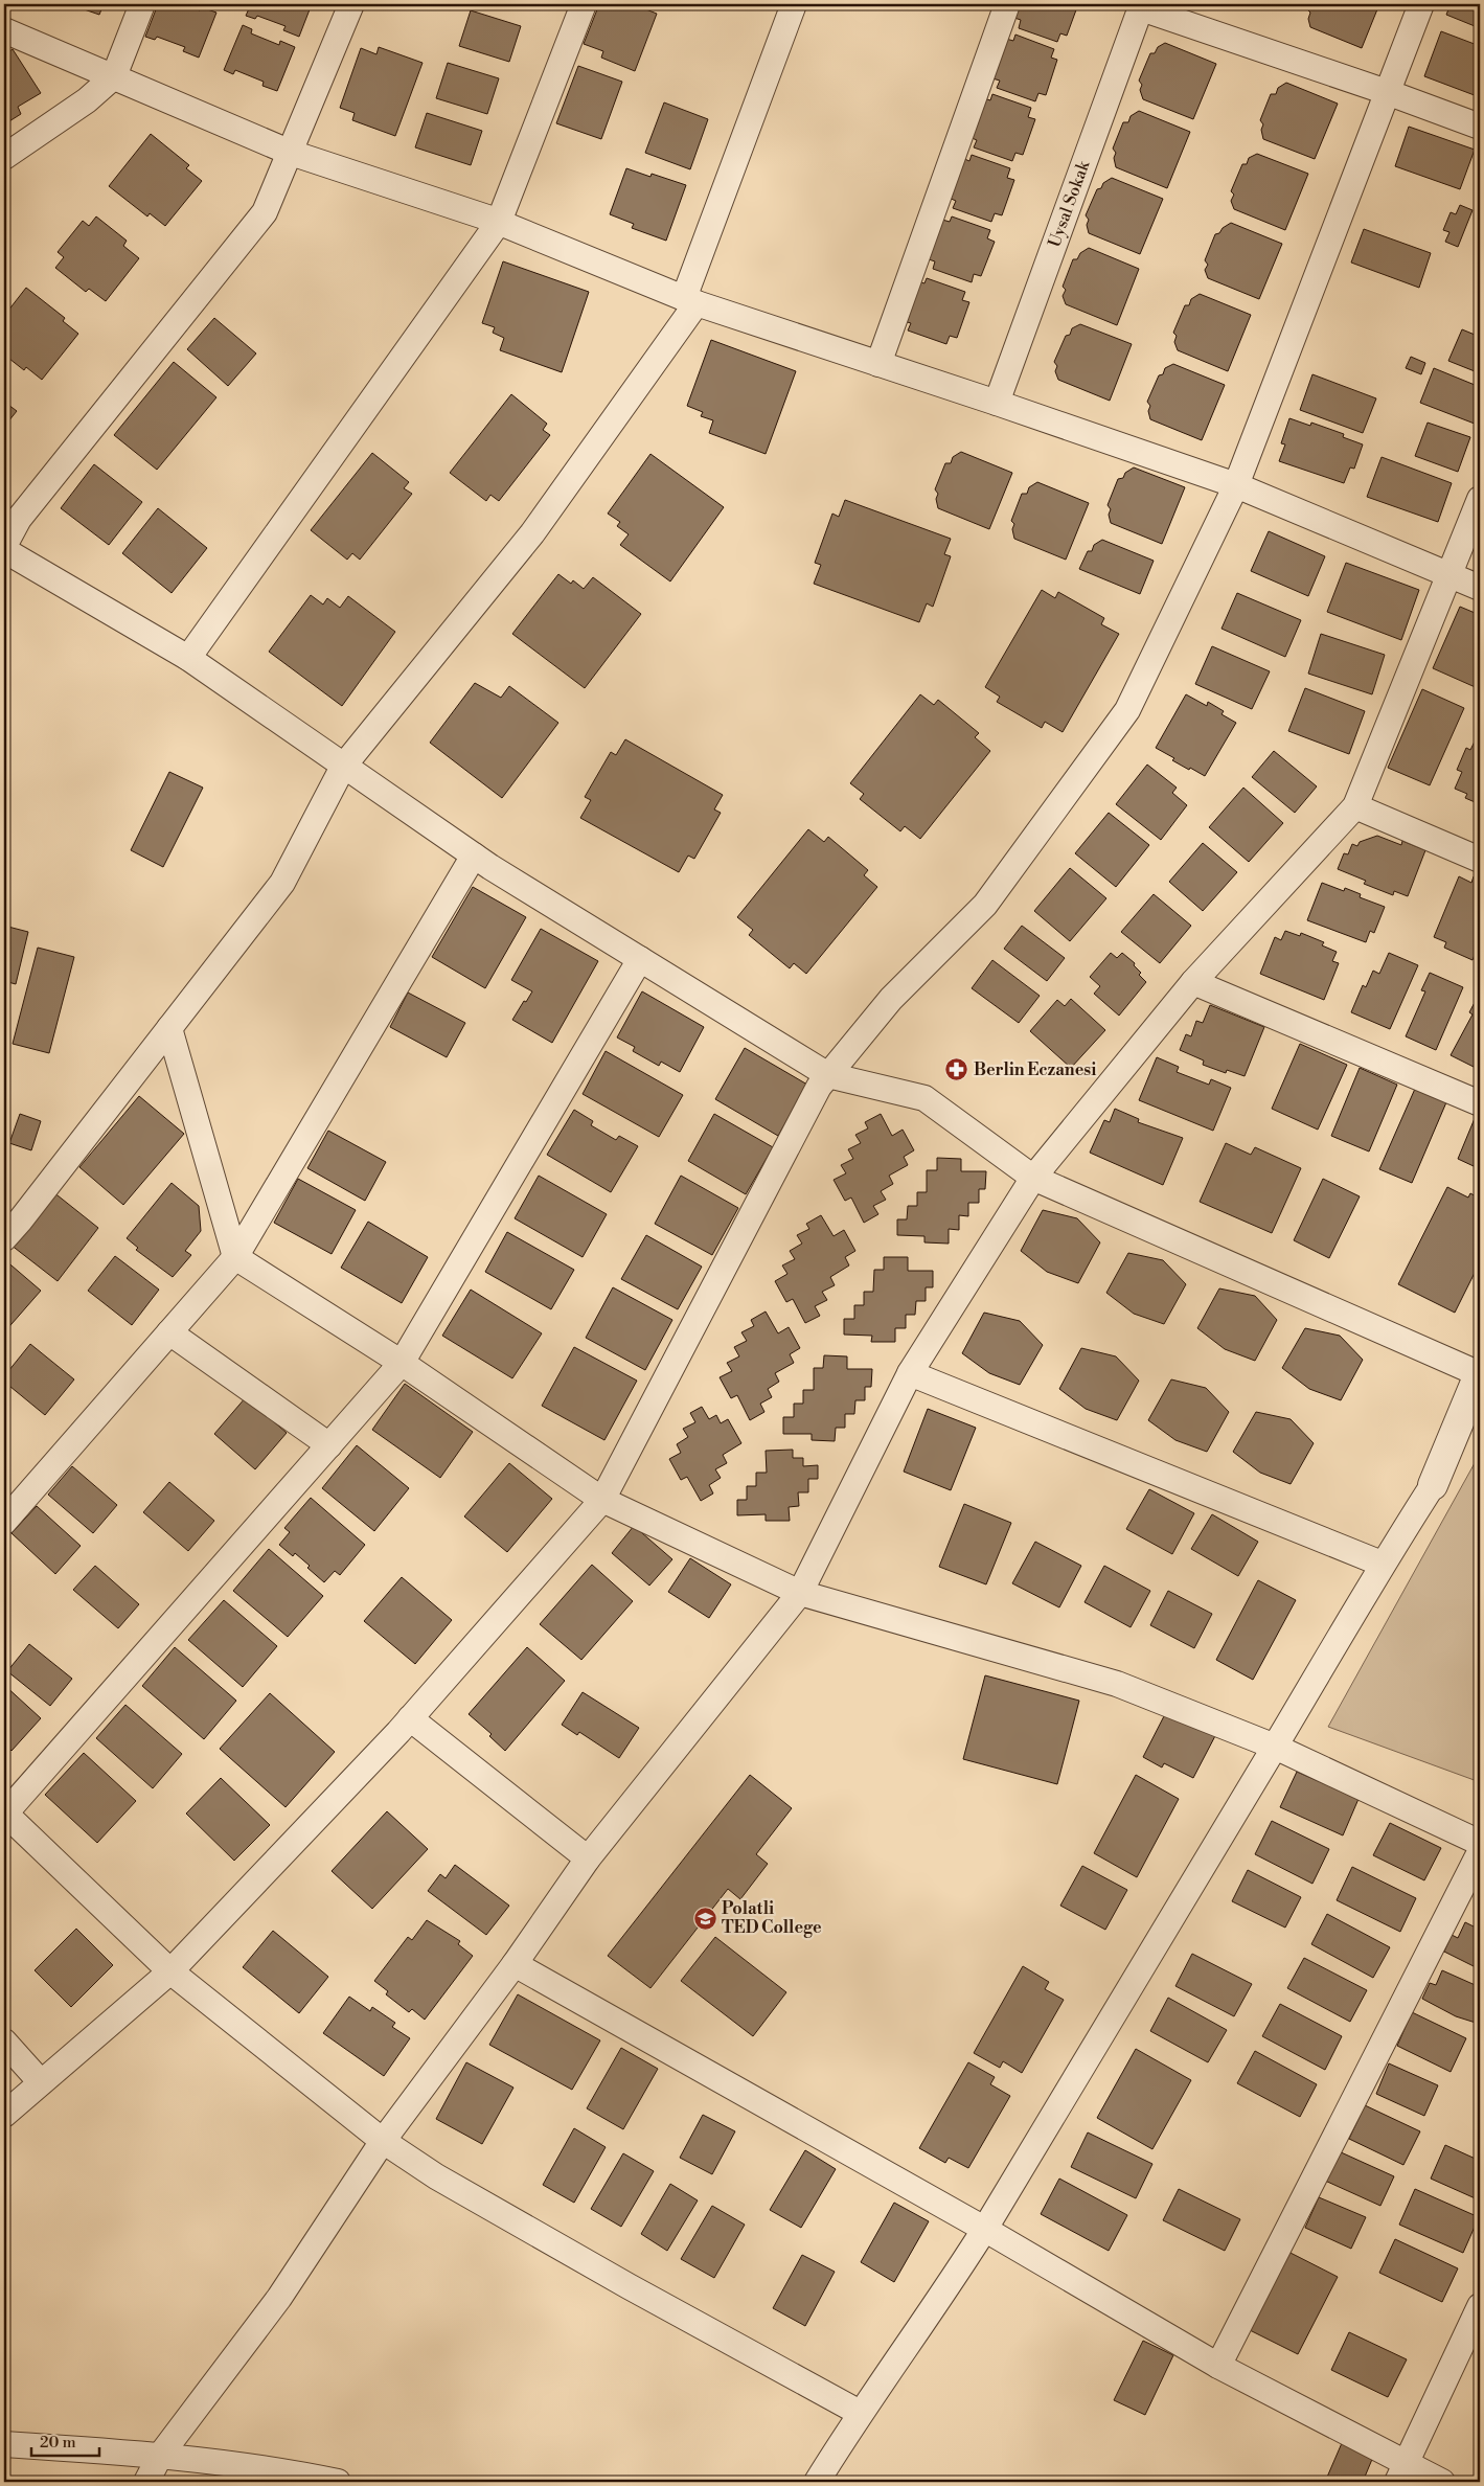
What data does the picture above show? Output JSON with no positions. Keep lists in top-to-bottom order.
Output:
{
  "streets": {
    "street": ["Uysal Sokak"]
  },
  "places": {
    "pharmacy": ["Berlin Eczanesi"],
    "school or university": ["Polatli TED College"]
  },
  "scale_bar": "20 m"
}
